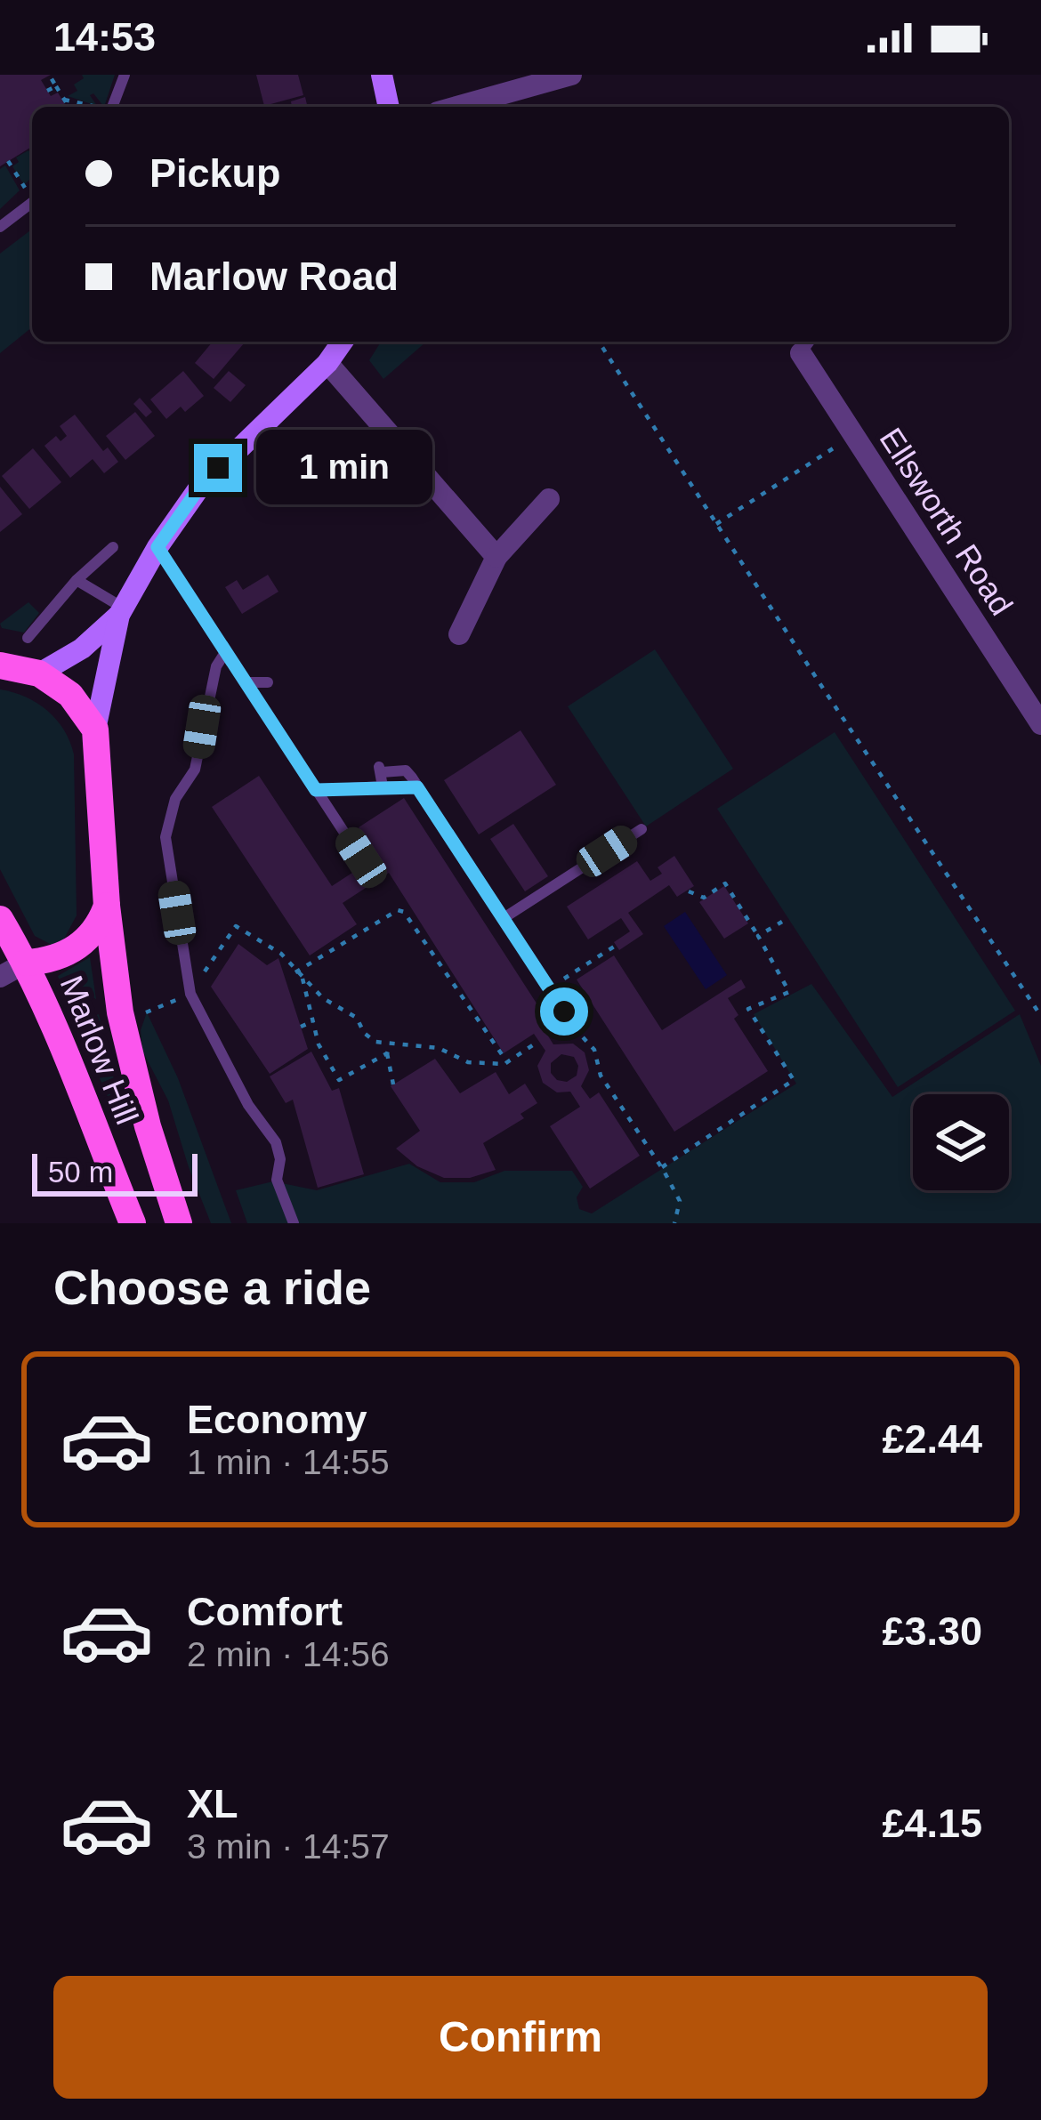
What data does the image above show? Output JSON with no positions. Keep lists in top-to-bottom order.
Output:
{
  "streets": {
    "main road": ["Marlow Hill"],
    "street": ["Ellsworth Road"]
  },
  "scale_bar": "50 m",
  "page": {
    "status": "14:53",
    "banner": ["Pickup", "Marlow Road"],
    "bubble": "1 min",
    "scale": "50 m",
    "heading": "Choose a ride",
    "list": [
      {
        "name": "Economy",
        "note": "1 min · 14:55",
        "value": "£2.44"
      },
      {
        "name": "Comfort",
        "note": "2 min · 14:56",
        "value": "£3.30"
      },
      {
        "name": "XL",
        "note": "3 min · 14:57",
        "value": "£4.15"
      }
    ],
    "buttons": "Confirm"
  }
}
